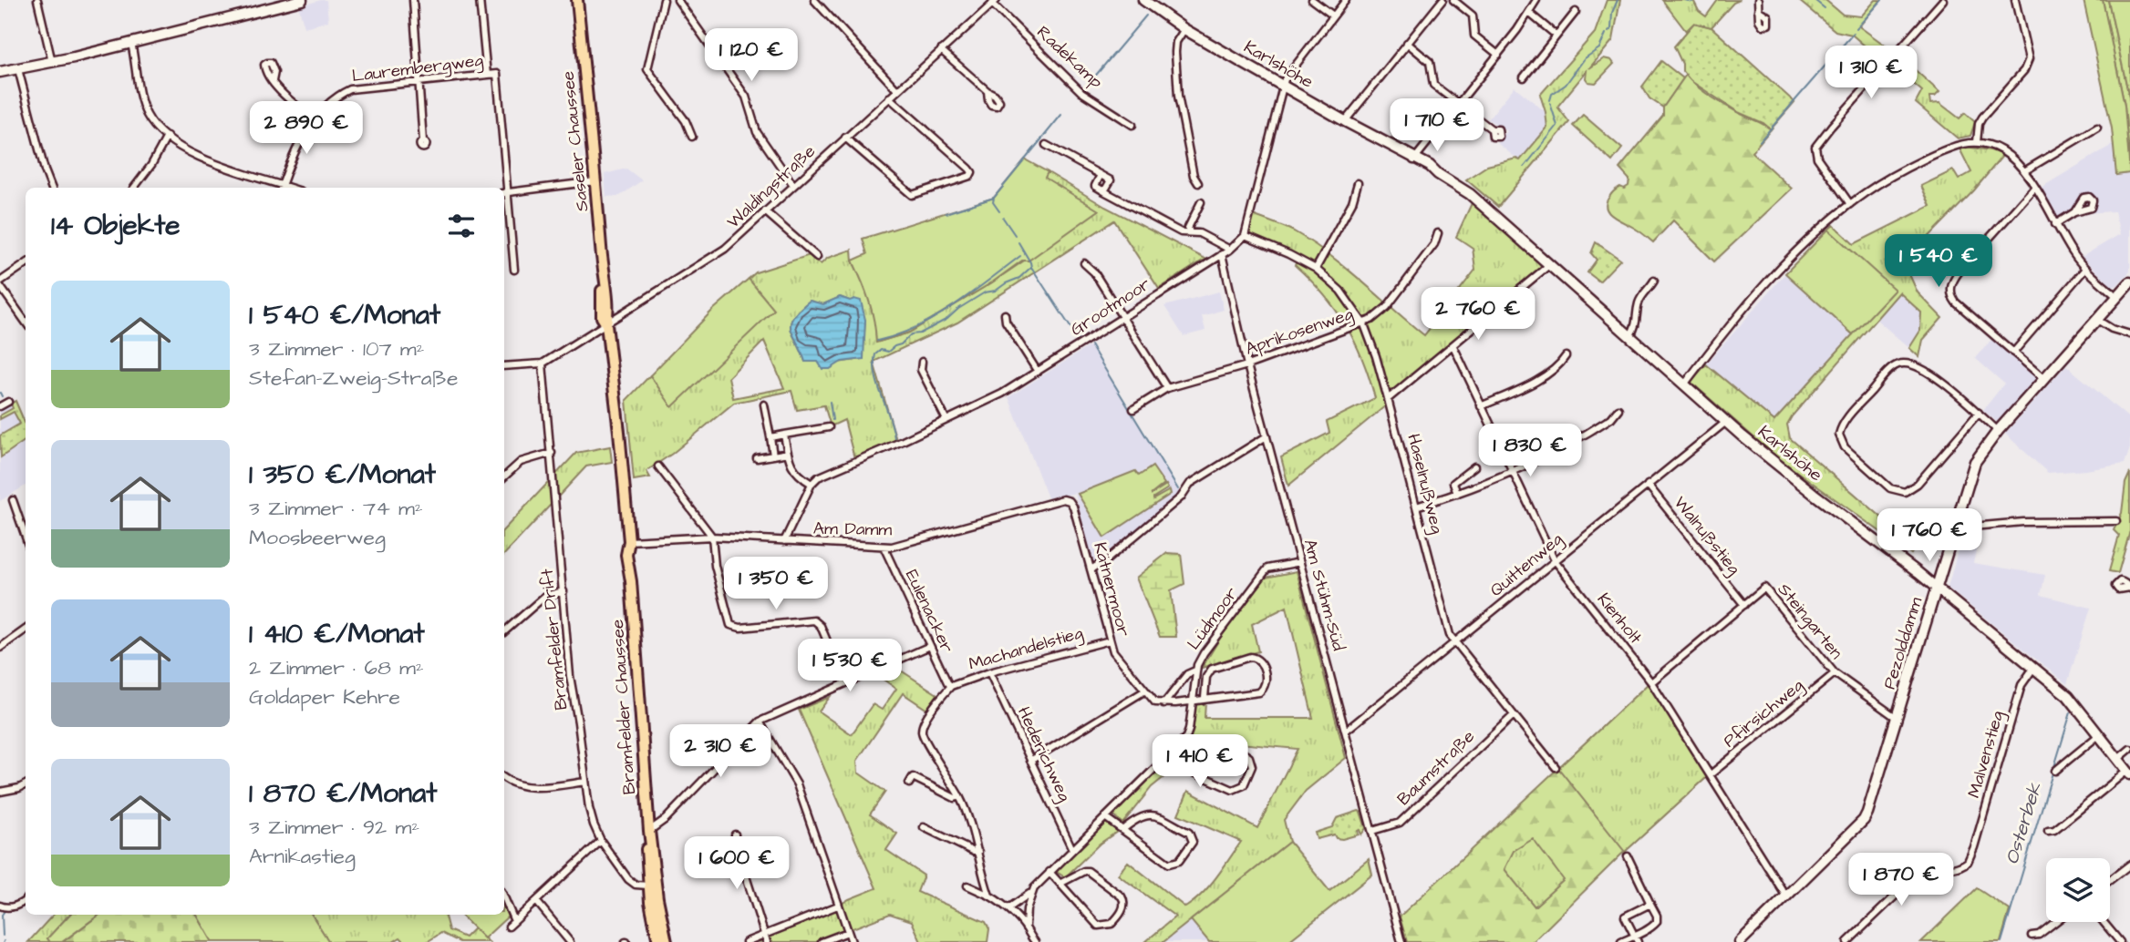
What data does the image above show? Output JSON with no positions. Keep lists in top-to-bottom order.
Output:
{
  "streets": {
    "main road": [
      "Karlshöhe",
      "Saseler Chaussee",
      "Pezolddamm",
      "Bramfelder Chaussee"
    ],
    "street": [
      "Radekamp",
      "Laurembergweg",
      "Waldingstraße",
      "Grootmoor",
      "Aprikosenweg",
      "Haselnußweg",
      "Am Damm",
      "Walnußstieg",
      "Quittenweg",
      "Kätnermoor",
      "Am Stühm-Süd",
      "Eulenacker",
      "Lüdmoor",
      "Kienholt",
      "Steingarten",
      "Bramfelder Drift",
      "Machandelstieg",
      "Pfirsichweg",
      "Hederichweg",
      "Malvenstieg",
      "Baumstraße"
    ]
  },
  "crossings": [
    ["Radekamp", "Waldingstraße"],
    ["Karlshöhe", "Quittenweg"],
    ["Karlshöhe", "Pezolddamm"],
    ["Karlshöhe", "Malvenstieg"],
    ["Saseler Chaussee", "Waldingstraße"],
    ["Saseler Chaussee", "Bramfelder Chaussee"],
    ["Waldingstraße", "Bramfelder Drift"],
    ["Grootmoor", "Haselnußweg"],
    ["Grootmoor", "Am Stühm-Süd"],
    ["Aprikosenweg", "Haselnußweg"],
    ["Aprikosenweg", "Am Stühm-Süd"],
    ["Haselnußweg", "Quittenweg"],
    ["Haselnußweg", "Baumstraße"],
    ["Am Damm", "Kätnermoor"],
    ["Am Damm", "Eulenacker"],
    ["Am Damm", "Bramfelder Chaussee"],
    ["Walnußstieg", "Quittenweg"],
    ["Walnußstieg", "Steingarten"],
    ["Quittenweg", "Am Stühm-Süd"],
    ["Quittenweg", "Kienholt"],
    ["Kätnermoor", "Machandelstieg"],
    ["Am Stühm-Süd", "Lüdmoor"],
    ["Am Stühm-Süd", "Baumstraße"],
    ["Eulenacker", "Machandelstieg"],
    ["Lüdmoor", "Hederichweg"],
    ["Kienholt", "Pezolddamm"],
    ["Kienholt", "Pfirsichweg"],
    ["Steingarten", "Pezolddamm"],
    ["Steingarten", "Pfirsichweg"],
    ["Bramfelder Drift", "Bramfelder Chaussee"],
    ["Machandelstieg", "Hederichweg"]
  ],
  "water": ["Osterbek"],
  "page": {
    "price": [
      "1 120 €",
      "1 310 €",
      "1 710 €",
      "2 890 €",
      "1 540 €",
      "2 760 €",
      "1 830 €",
      "1 760 €",
      "1 350 €",
      "1 530 €",
      "2 310 €",
      "1 410 €",
      "1 600 €",
      "1 870 €"
    ],
    "heading": "14 Objekte",
    "list": [
      {
        "name": "1 540 €/Monat",
        "note": "3 Zimmer · 107 m² · Stefan-Zweig-Straße"
      },
      {
        "name": "1 350 €/Monat",
        "note": "3 Zimmer · 74 m² · Moosbeerweg"
      },
      {
        "name": "1 410 €/Monat",
        "note": "2 Zimmer · 68 m² · Goldaper Kehre"
      },
      {
        "name": "1 870 €/Monat",
        "note": "3 Zimmer · 92 m² · Arnikastieg"
      }
    ]
  }
}
